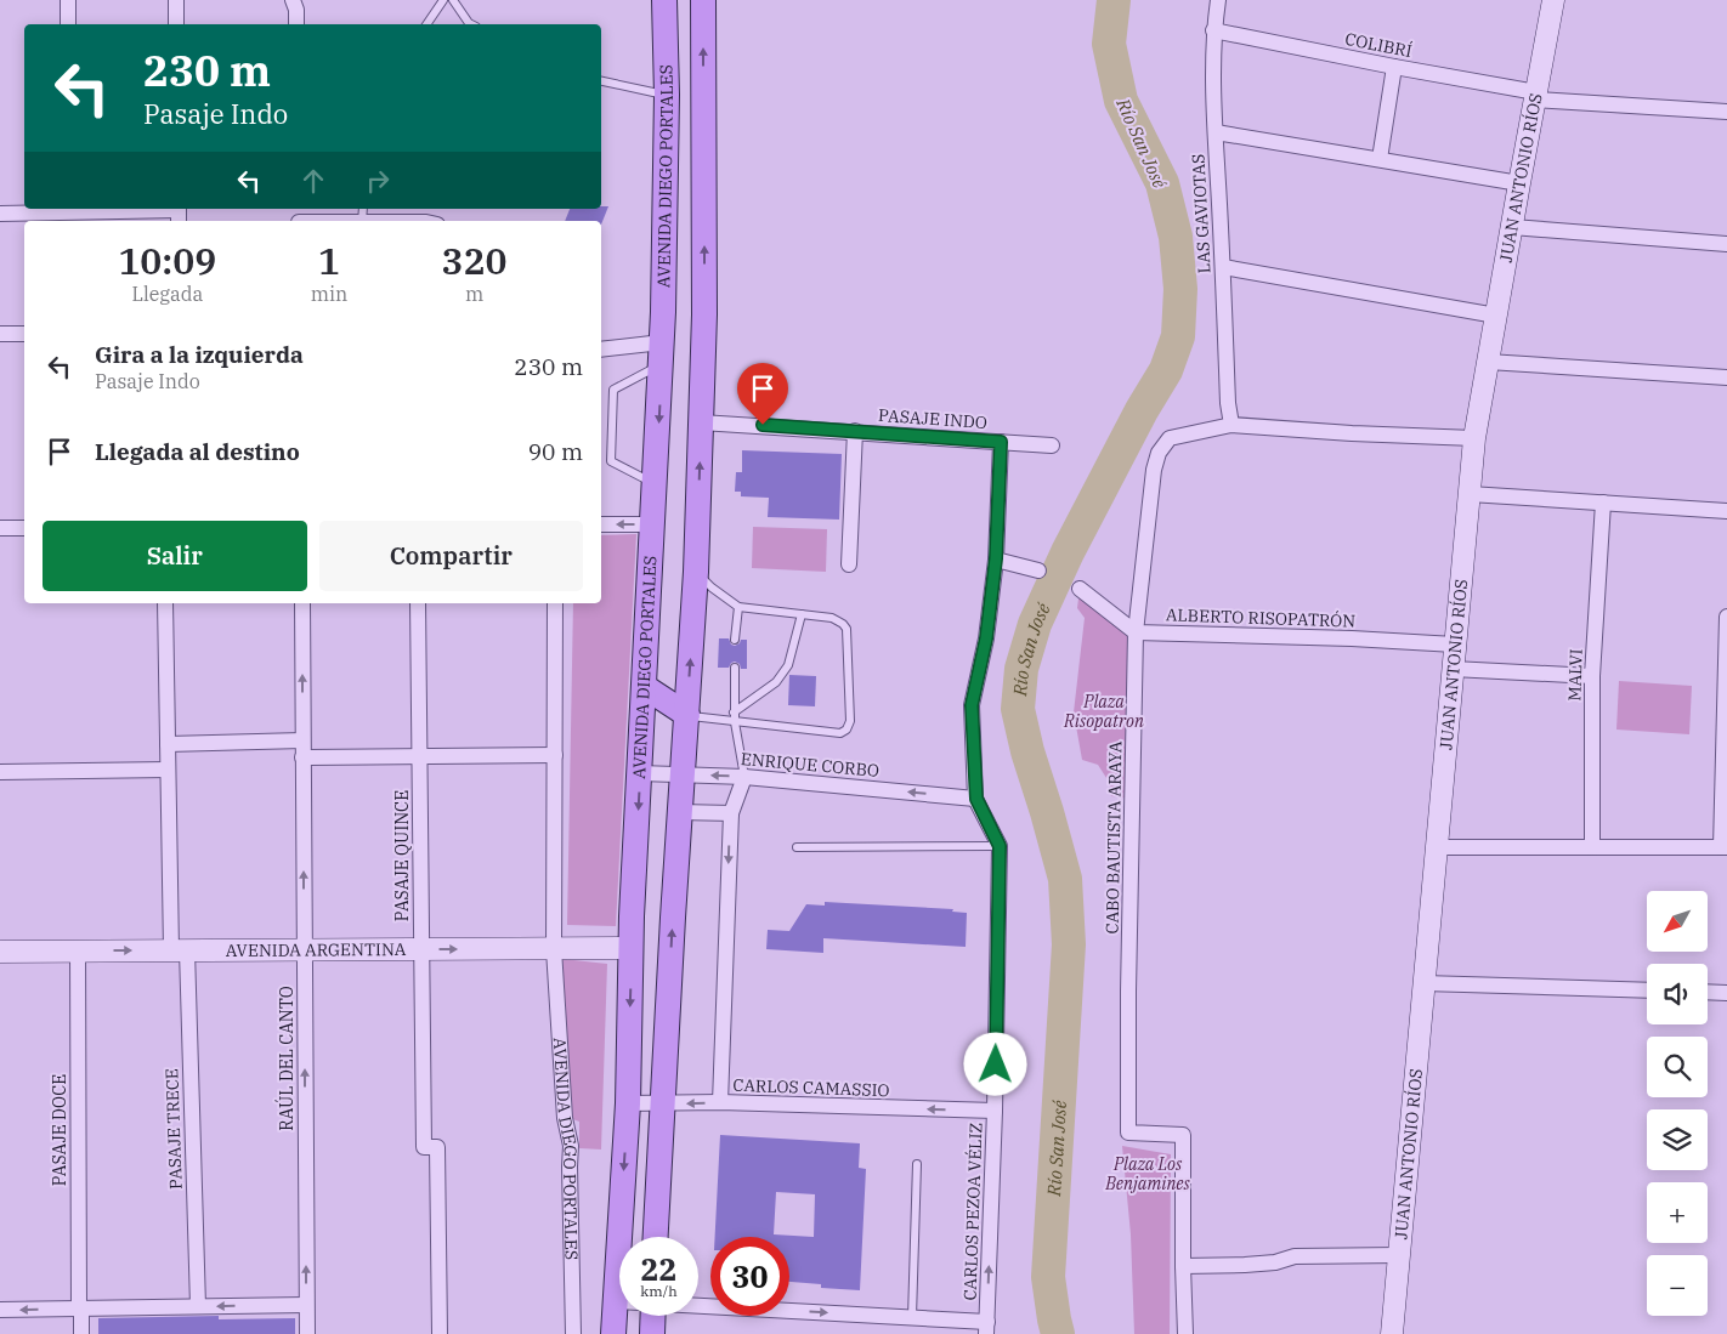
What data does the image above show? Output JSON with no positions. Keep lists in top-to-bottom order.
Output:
{
  "streets": {
    "main road": ["AVENIDA DIEGO PORTALES", "JUAN ANTONIO RÍOS", "AVENIDA ARGENTINA"],
    "street": [
      "COLIBRÍ",
      "LAS GAVIOTAS",
      "PASAJE INDO",
      "ALBERTO RISOPATRÓN",
      "MALVI",
      "ENRIQUE CORBO",
      "CABO BAUTISTA ARAYA",
      "PASAJE QUINCE",
      "RAÚL DEL CANTO",
      "CARLOS CAMASSIO",
      "PASAJE TRECE",
      "PASAJE DOCE",
      "CARLOS PEZOA VÉLIZ"
    ]
  },
  "crossings": [
    ["COLIBRÍ", "JUAN ANTONIO RÍOS"],
    ["COLIBRÍ", "LAS GAVIOTAS"],
    ["AVENIDA DIEGO PORTALES", "ENRIQUE CORBO"],
    ["AVENIDA DIEGO PORTALES", "AVENIDA ARGENTINA"],
    ["AVENIDA DIEGO PORTALES", "CARLOS CAMASSIO"],
    ["JUAN ANTONIO RÍOS", "ALBERTO RISOPATRÓN"],
    ["LAS GAVIOTAS", "CABO BAUTISTA ARAYA"],
    ["PASAJE INDO", "CARLOS PEZOA VÉLIZ"],
    ["ALBERTO RISOPATRÓN", "CABO BAUTISTA ARAYA"],
    ["ENRIQUE CORBO", "CARLOS PEZOA VÉLIZ"],
    ["PASAJE QUINCE", "AVENIDA ARGENTINA"],
    ["AVENIDA ARGENTINA", "RAÚL DEL CANTO"],
    ["AVENIDA ARGENTINA", "PASAJE TRECE"],
    ["AVENIDA ARGENTINA", "PASAJE DOCE"],
    ["CARLOS CAMASSIO", "CARLOS PEZOA VÉLIZ"]
  ],
  "one_way": [
    "ENRIQUE CORBO",
    "AVENIDA ARGENTINA",
    "RAÚL DEL CANTO",
    "CARLOS CAMASSIO"
  ],
  "water": ["Río San José"],
  "parks": ["Plaza Risopatron", "Plaza Los Benjamines"],
  "north": "bottom left",
  "page": {
    "turn": ["230 m", "Pasaje Indo"],
    "eta": [
      "10:09",
      "Llegada",
      "1",
      "min",
      "320",
      "m"
    ],
    "list": [
      {
        "name": "Gira a la izquierda",
        "note": "Pasaje Indo",
        "value": "230 m"
      },
      {
        "name": "Llegada al destino",
        "value": "90 m"
      }
    ],
    "buttons": ["Salir", "Compartir"],
    "map_buttons": ["+", "−"],
    "speed": "22 km/h",
    "limit": "30"
  }
}
